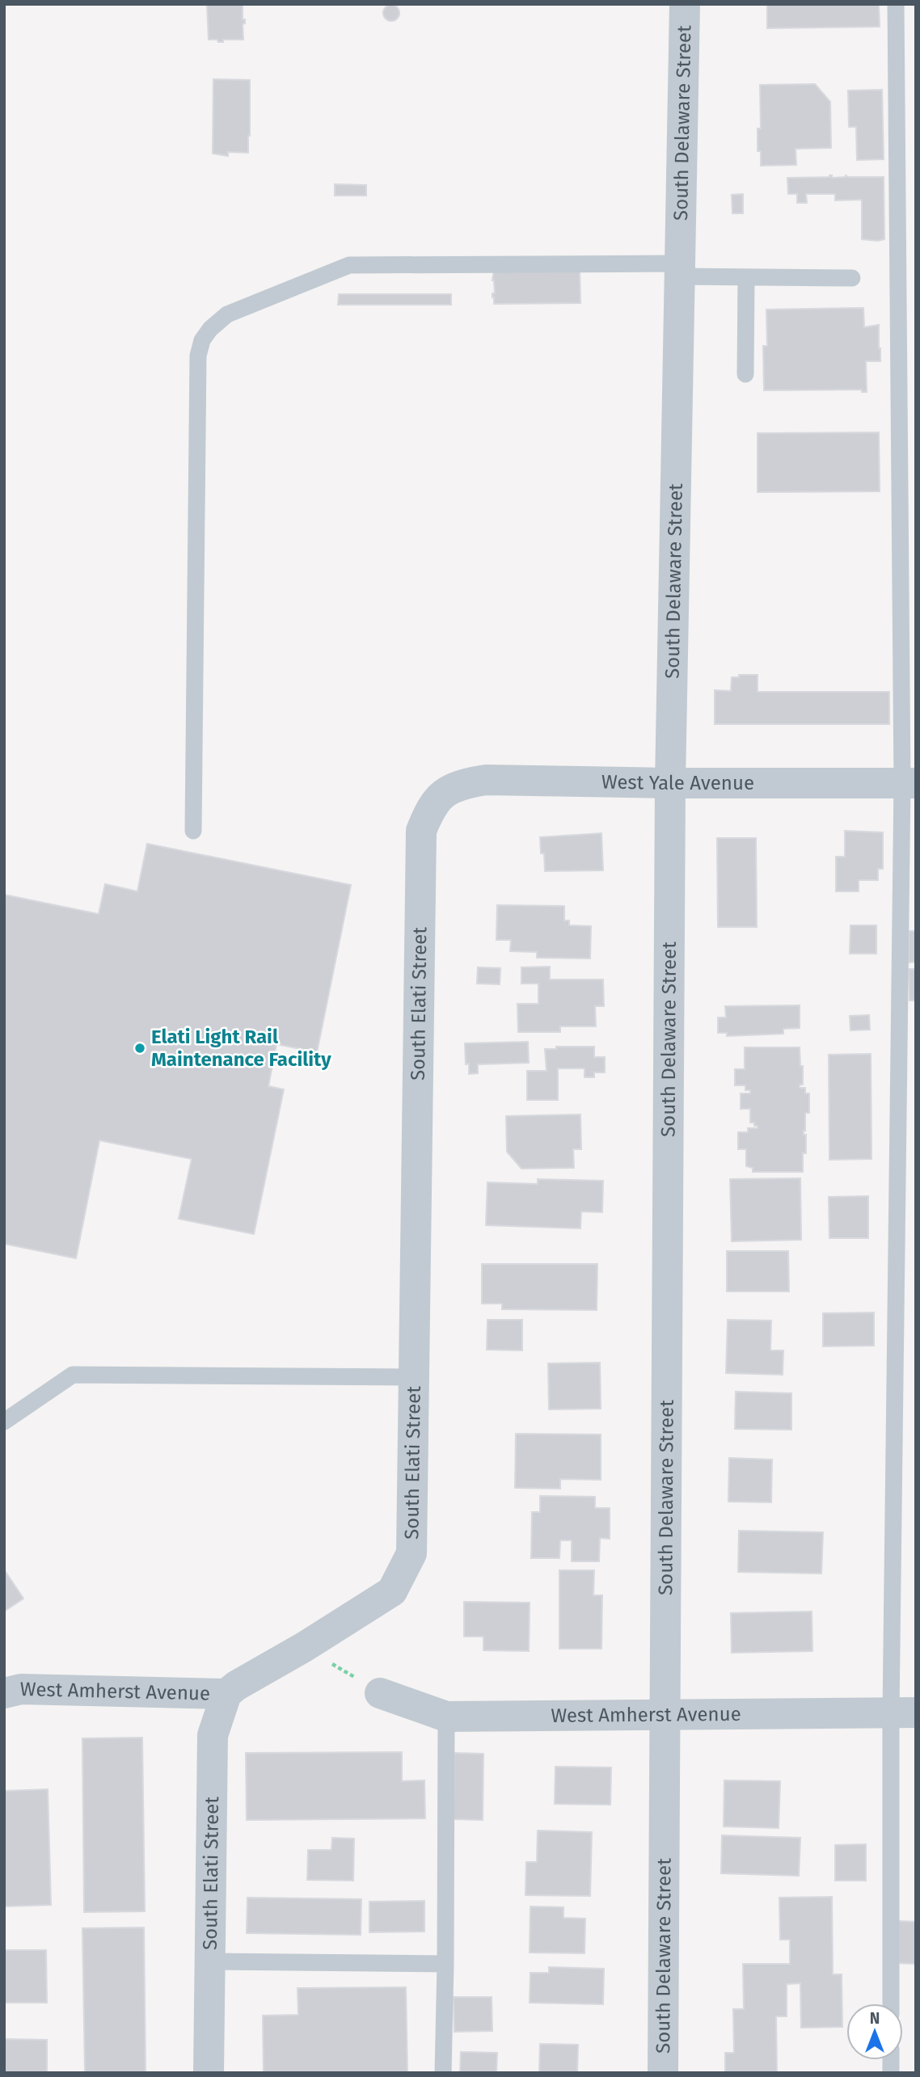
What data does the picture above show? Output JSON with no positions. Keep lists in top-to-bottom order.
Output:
{
  "streets": {
    "street": [
      "South Delaware Street",
      "West Yale Avenue",
      "South Elati Street",
      "West Amherst Avenue"
    ]
  },
  "crossings": [
    ["South Delaware Street", "West Yale Avenue"],
    ["South Delaware Street", "West Amherst Avenue"],
    ["West Yale Avenue", "South Elati Street"],
    ["South Elati Street", "West Amherst Avenue"]
  ],
  "places": ["Elati Light Rail Maintenance Facility"],
  "north": "top"
}
